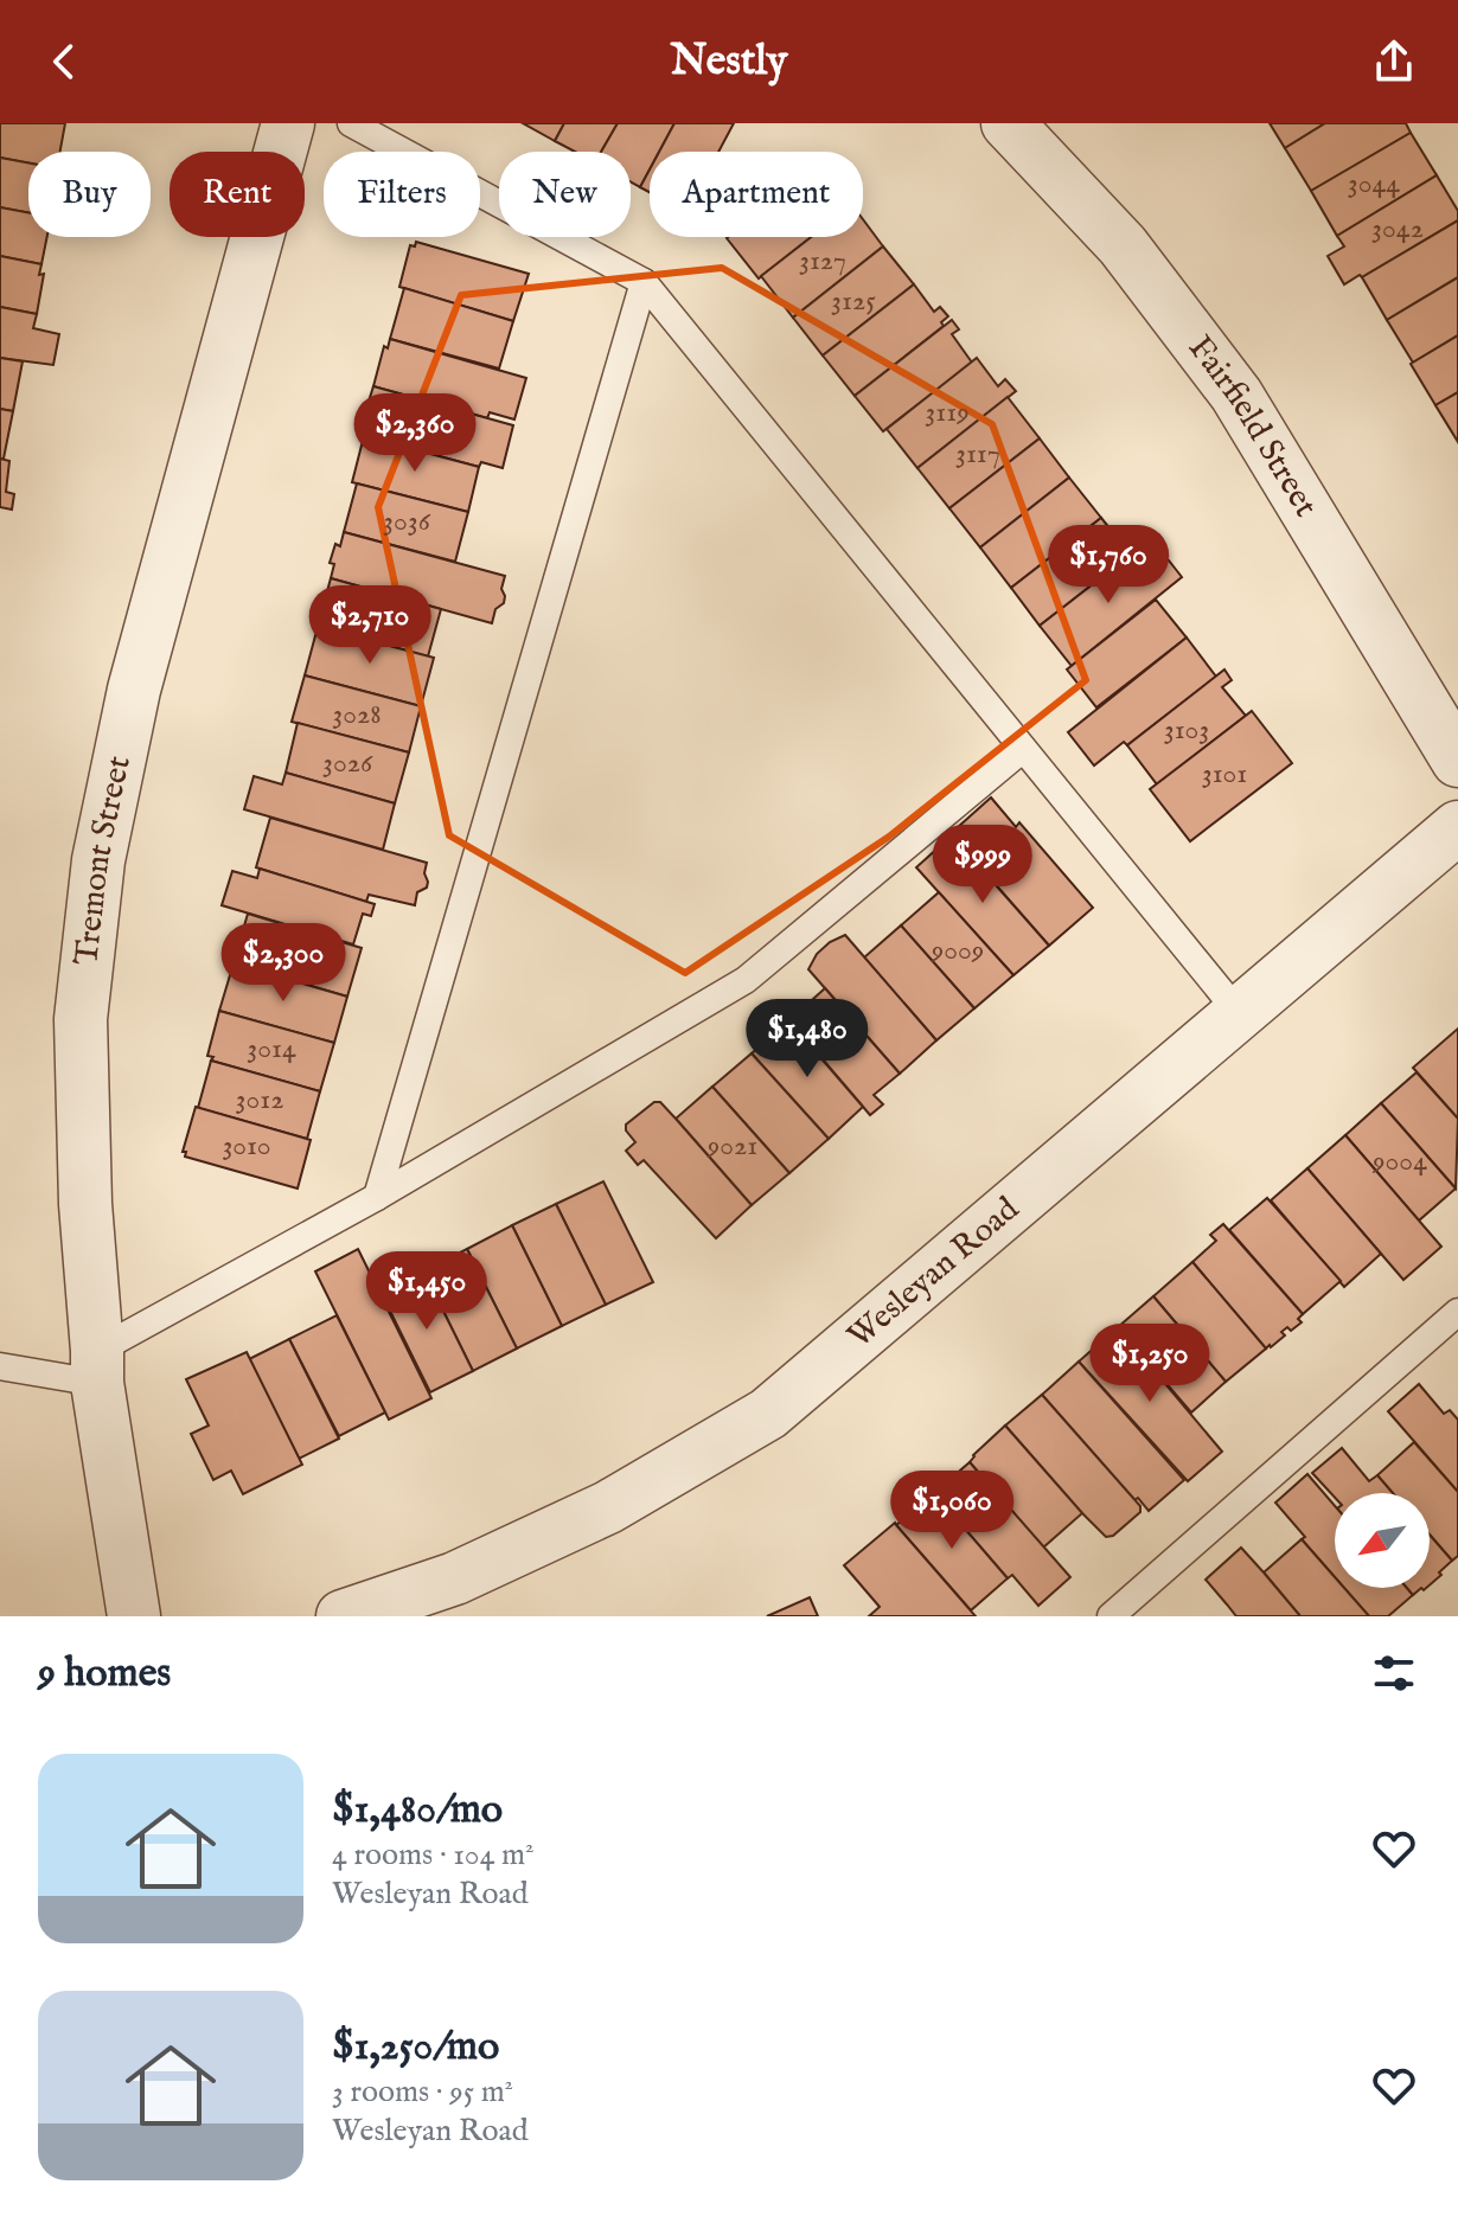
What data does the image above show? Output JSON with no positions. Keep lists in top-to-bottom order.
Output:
{
  "streets": {
    "street": ["Fairfield Street", "Tremont Street", "Wesleyan Road"]
  },
  "house_numbers": [
    "3044",
    "3042",
    "3127",
    "3125",
    "3119",
    "3117",
    "3036",
    "3028",
    "3103",
    "3026",
    "3101",
    "9009",
    "3014",
    "3012",
    "3010",
    "9021",
    "9004"
  ],
  "north": "bottom left",
  "page": {
    "header": "Nestly",
    "chip": [
      "Buy",
      "Rent",
      "Filters",
      "New",
      "Apartment"
    ],
    "price": [
      "$2,360",
      "$1,760",
      "$2,710",
      "$999",
      "$2,300",
      "$1,480",
      "$1,450",
      "$1,250",
      "$1,060"
    ],
    "heading": "9 homes",
    "list": [
      {
        "name": "$1,480/mo",
        "note": "4 rooms · 104 m² · Wesleyan Road"
      },
      {
        "name": "$1,250/mo",
        "note": "3 rooms · 95 m² · Wesleyan Road"
      }
    ]
  }
}
